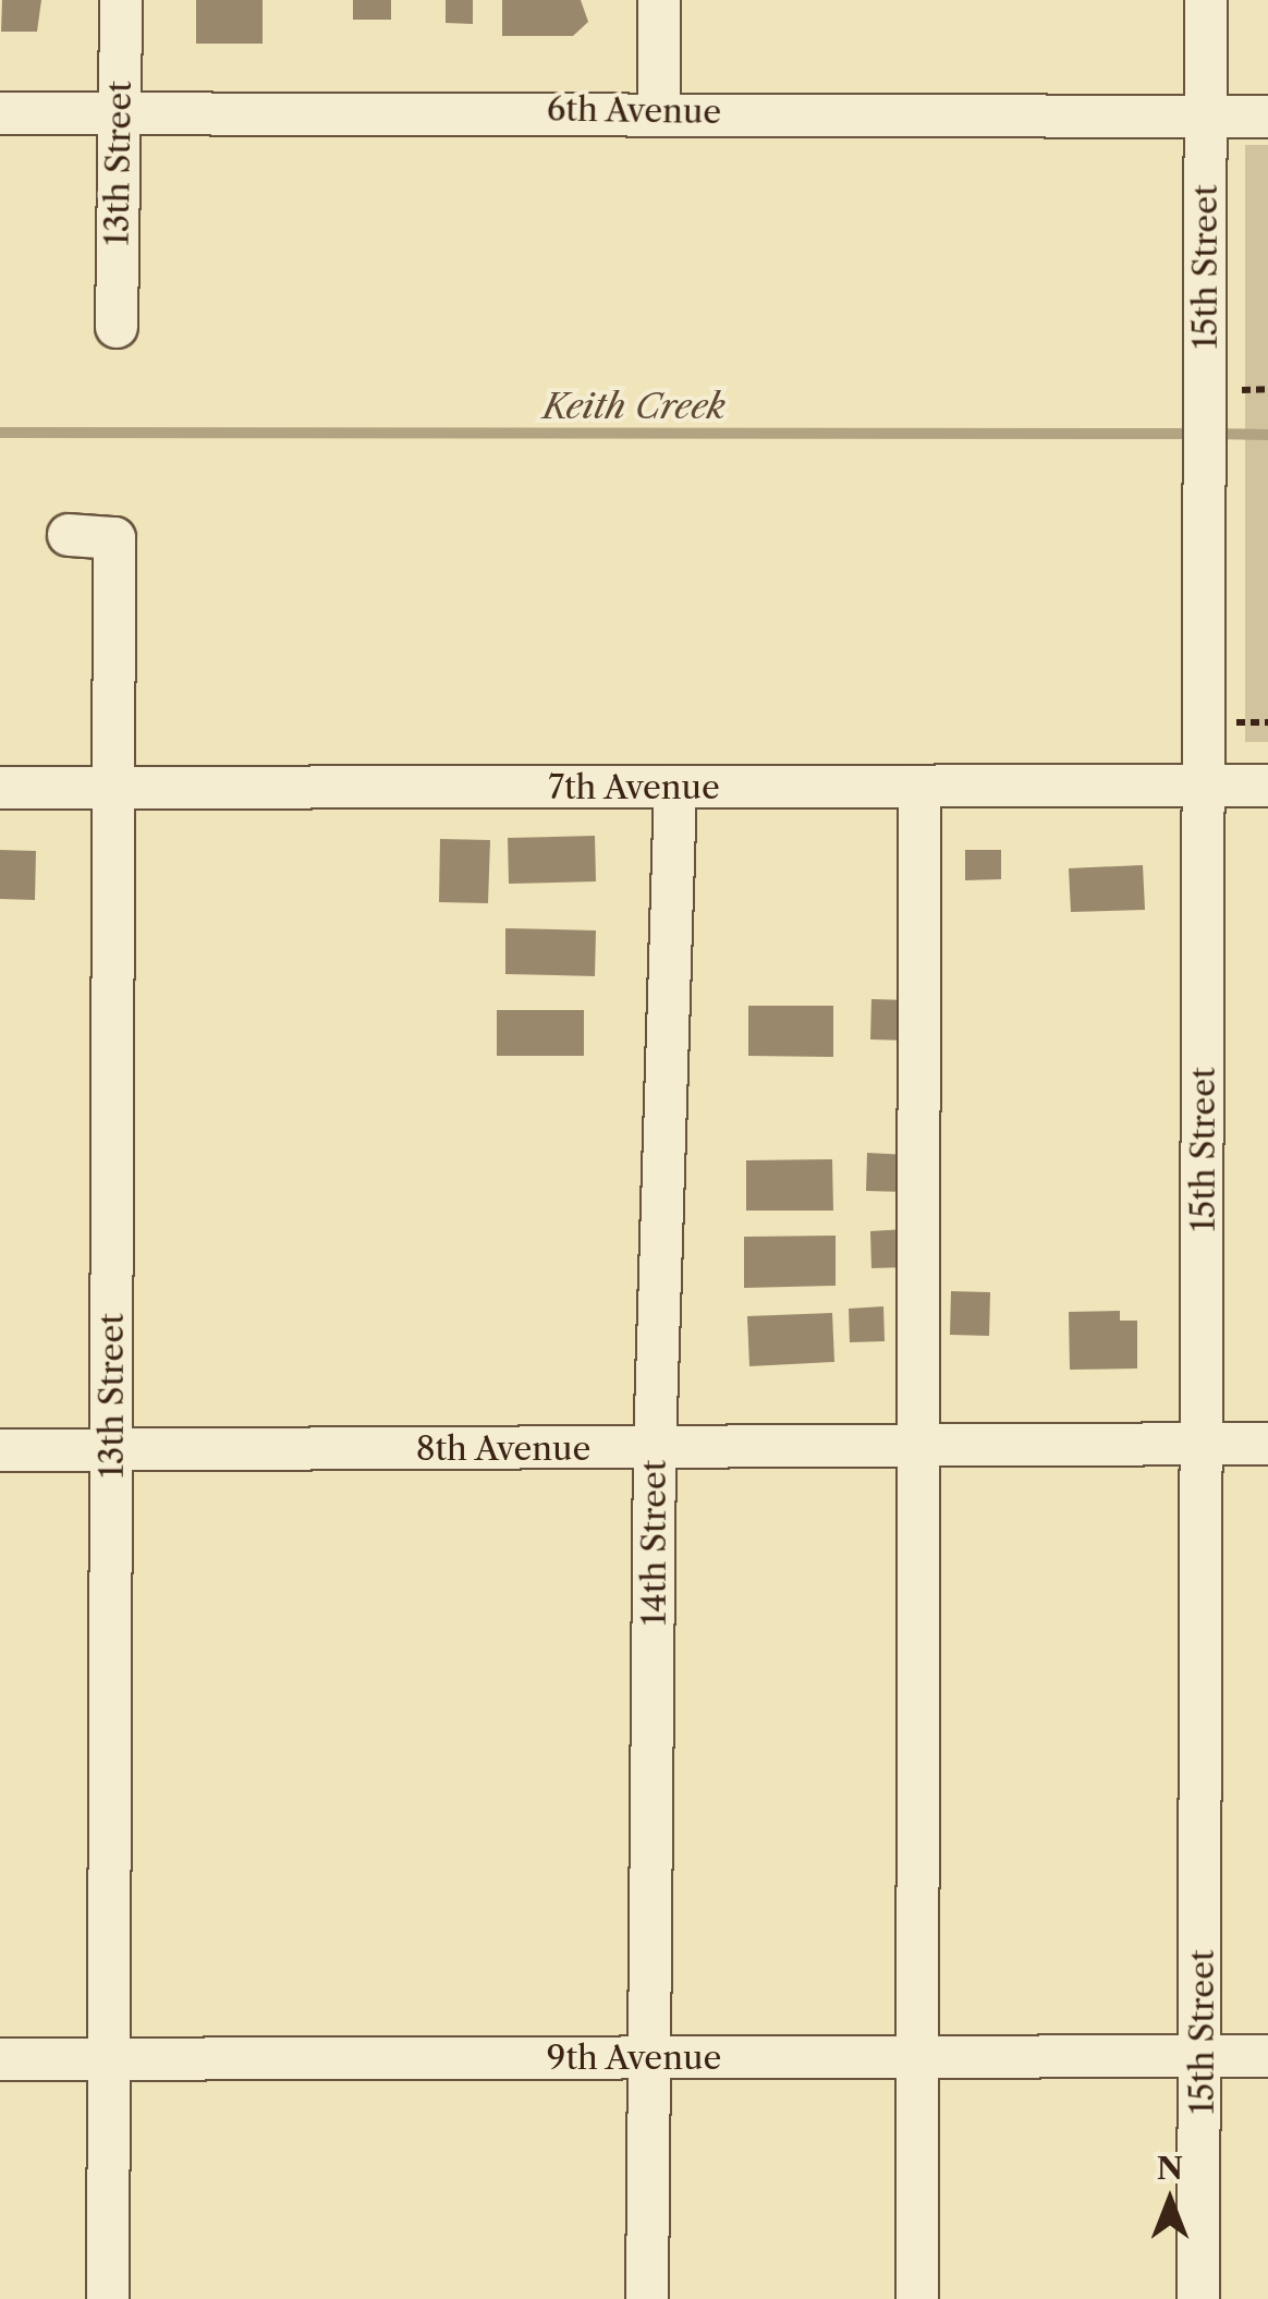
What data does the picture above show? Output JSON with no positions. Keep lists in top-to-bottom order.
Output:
{
  "streets": {
    "street": [
      "6th Avenue",
      "13th Street",
      "15th Street",
      "7th Avenue",
      "8th Avenue",
      "14th Street",
      "9th Avenue"
    ]
  },
  "crossings": [
    ["6th Avenue", "13th Street"],
    ["6th Avenue", "15th Street"],
    ["13th Street", "7th Avenue"],
    ["13th Street", "8th Avenue"],
    ["13th Street", "9th Avenue"],
    ["15th Street", "7th Avenue"],
    ["15th Street", "8th Avenue"],
    ["15th Street", "9th Avenue"],
    ["7th Avenue", "14th Street"],
    ["8th Avenue", "14th Street"],
    ["14th Street", "9th Avenue"]
  ],
  "water": ["Keith Creek"],
  "north": "top"
}
